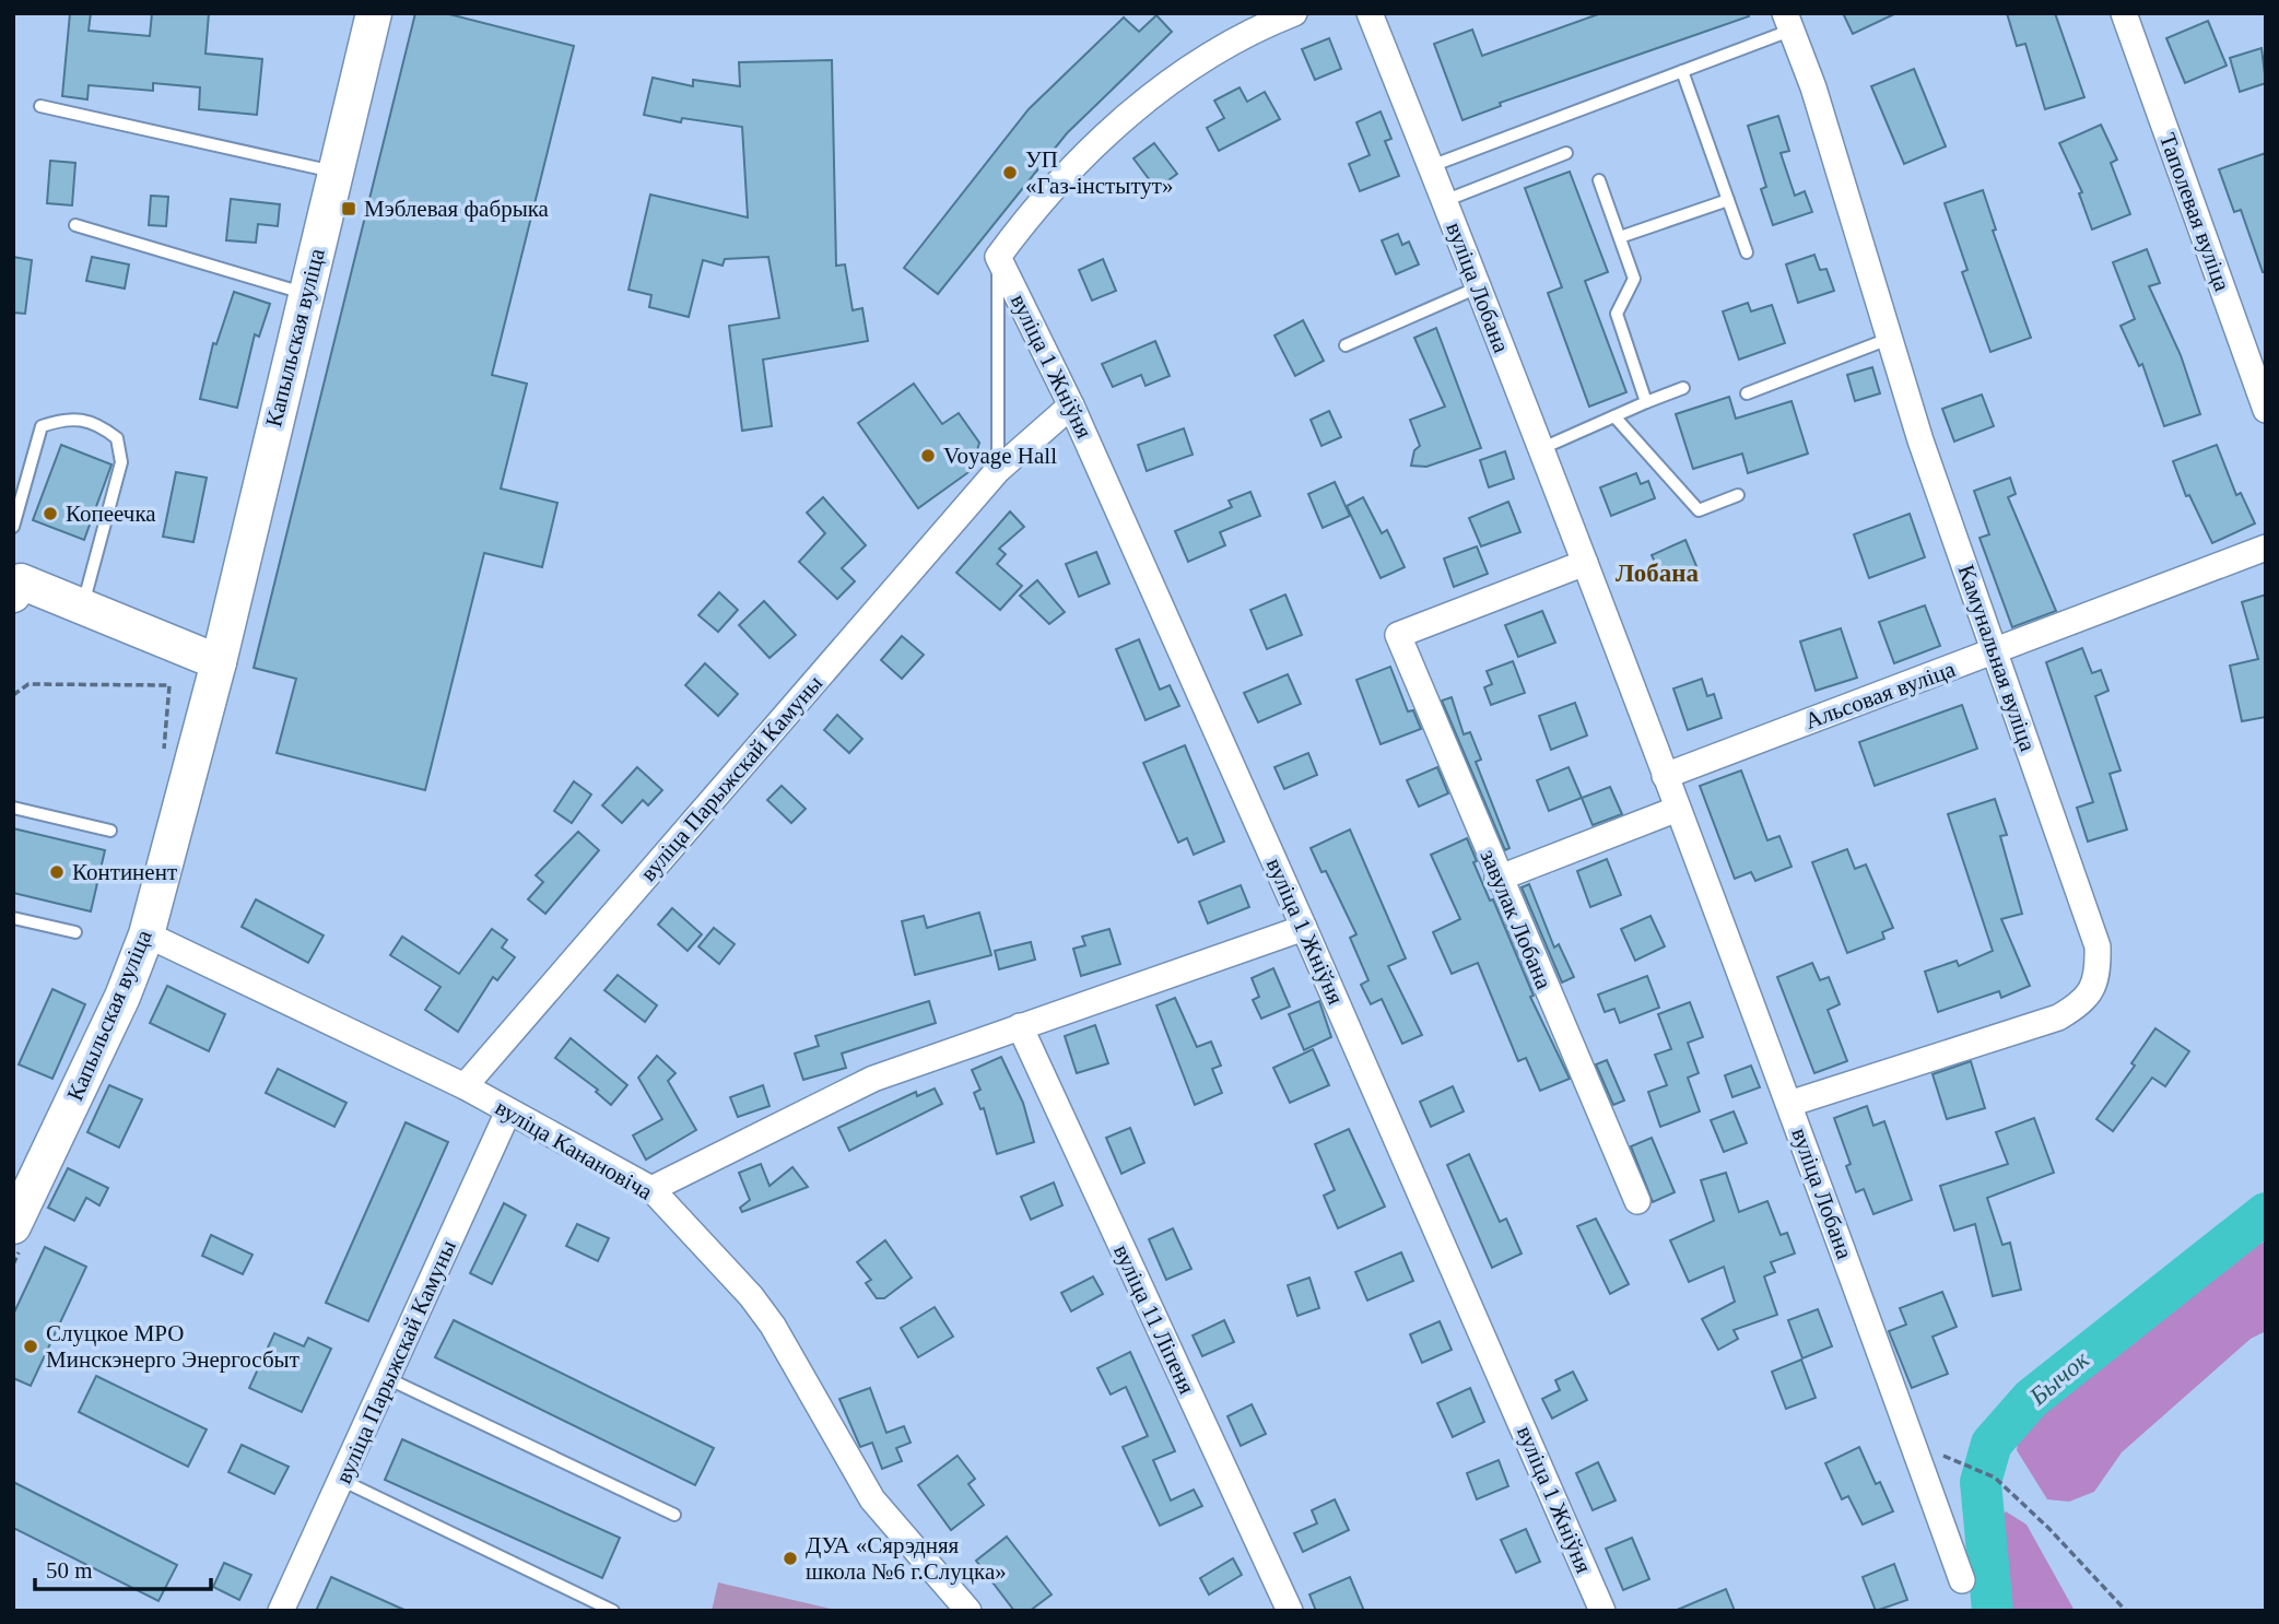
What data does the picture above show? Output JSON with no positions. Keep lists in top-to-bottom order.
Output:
{
  "streets": {
    "main road": ["Капыльская вуліца"],
    "street": [
      "Таполевая вуліца",
      "вуліца Лобана",
      "вуліца 1 Жніўня",
      "Камунальная вуліца",
      "Альсовая вуліца",
      "вуліца Парыжскай Камуны",
      "завулак Лобана",
      "вуліца Канановіча",
      "вуліца 11 Ліпеня"
    ]
  },
  "crossings": [
    ["вуліца Лобана", "Камунальная вуліца"],
    ["вуліца Лобана", "Альсовая вуліца"],
    ["вуліца Лобана", "завулак Лобана"],
    ["Капыльская вуліца", "вуліца Канановіча"],
    ["вуліца 1 Жніўня", "вуліца Парыжскай Камуны"],
    ["Камунальная вуліца", "Альсовая вуліца"],
    ["вуліца Парыжскай Камуны", "вуліца Канановіча"]
  ],
  "districts": ["Лобана"],
  "water": ["Бычок"],
  "places": {
    "other": [
      "УП «Газ-інстытут»",
      "Voyage Hall",
      "Копеечка",
      "Континент",
      "Слуцкое МРО Минскэнерго Энергосбыт",
      "ДУА «Сярэдняя школа №6 г.Слуцка»"
    ],
    "transit": ["Мэблевая фабрыка"]
  },
  "scale_bar": "50 m"
}
